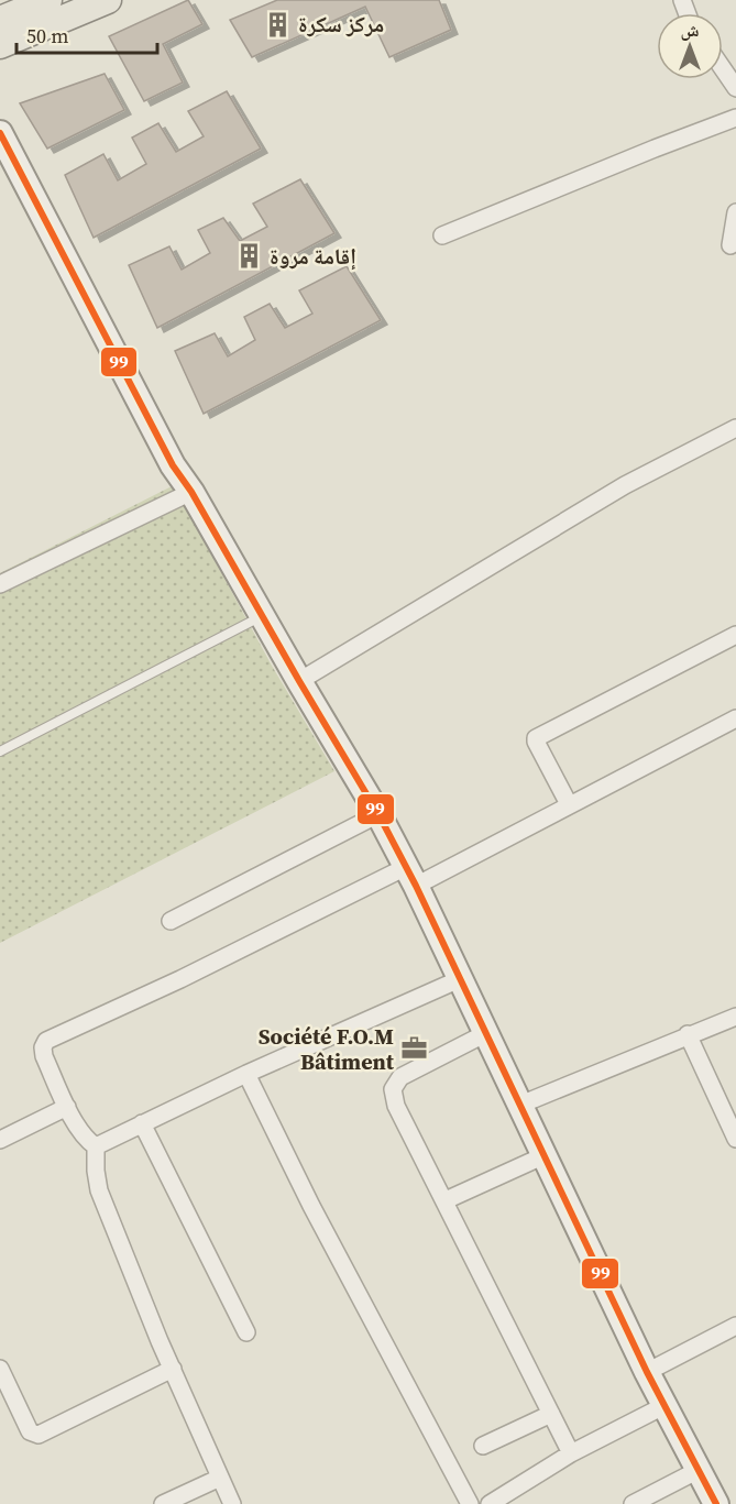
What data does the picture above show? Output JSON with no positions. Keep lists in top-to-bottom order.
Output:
{
  "places": {
    "building": ["مركز سكرة", "إقامة مروة"],
    "office": ["Société F.O.M Bâtiment"]
  },
  "lines": ["transit line 99"],
  "scale_bar": "50 m",
  "north": "top"
}
